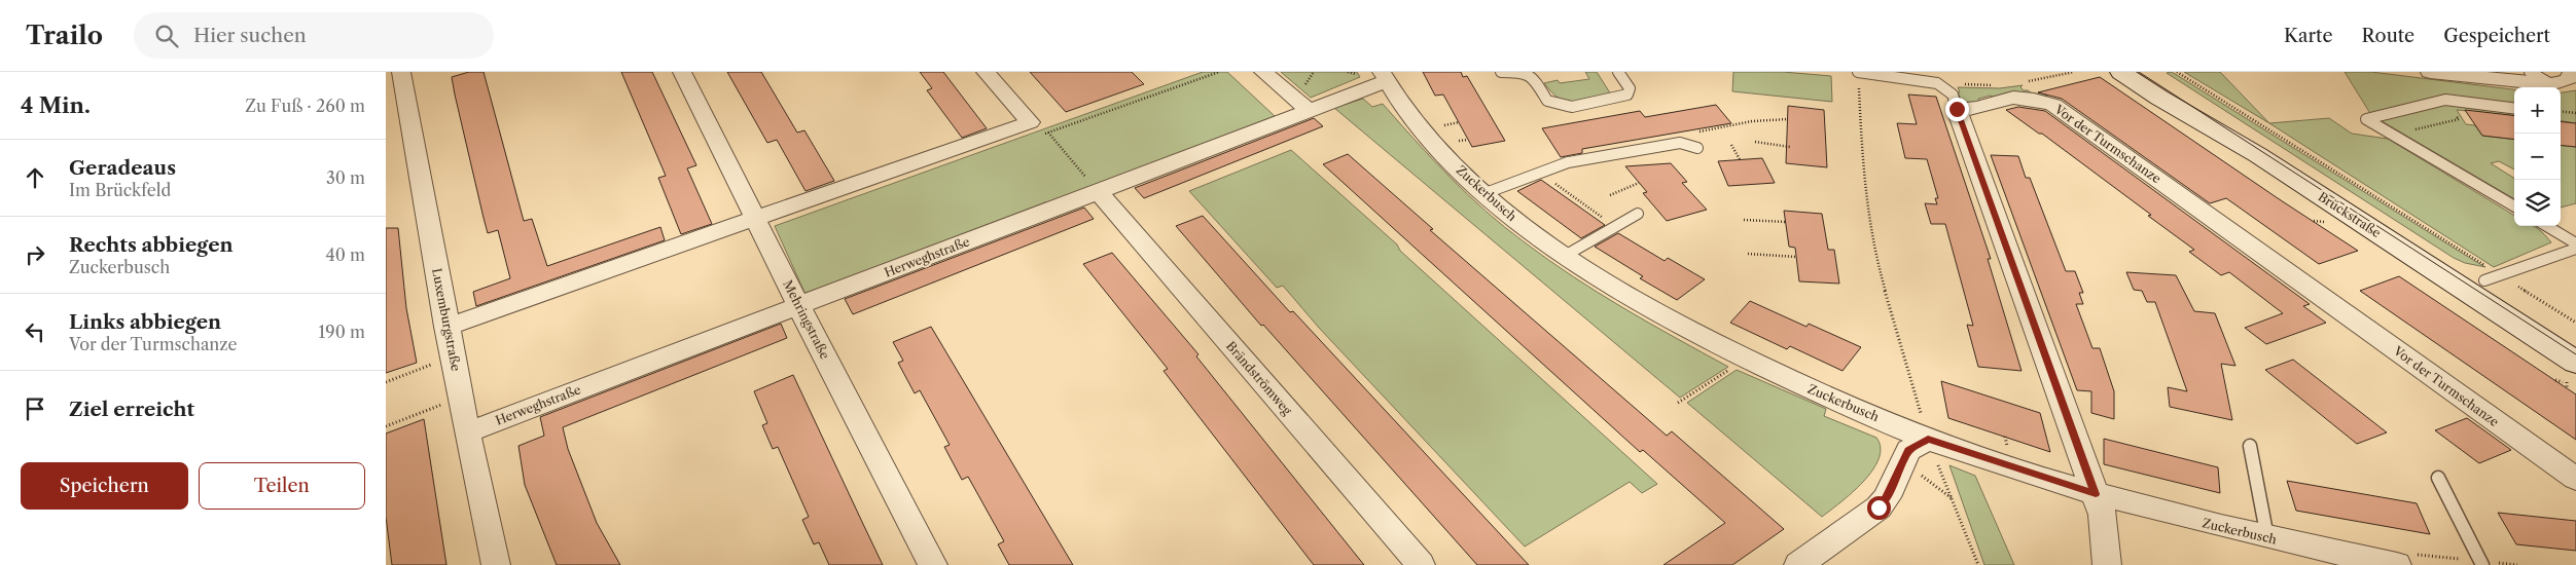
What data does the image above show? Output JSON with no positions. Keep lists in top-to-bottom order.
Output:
{
  "streets": {
    "main road": ["Brückstraße"],
    "street": [
      "Vor der Turmschanze",
      "Zuckerbusch",
      "Herweghstraße",
      "Luxemburgstraße",
      "Mehringstraße",
      "Brändströmweg"
    ]
  },
  "crossings": [
    ["Zuckerbusch", "Herweghstraße"],
    ["Herweghstraße", "Luxemburgstraße"],
    ["Herweghstraße", "Mehringstraße"],
    ["Herweghstraße", "Brändströmweg"]
  ],
  "page": {
    "header": "Trailo",
    "search": "Hier suchen",
    "nav": ["Karte", "Route", "Gespeichert"],
    "heading": ["4 Min.", "Zu Fuß · 260 m"],
    "map_buttons": ["+", "−"],
    "list": [
      ["Geradeaus", "Im Brückfeld", "30 m"],
      ["Rechts abbiegen", "Zuckerbusch", "40 m"],
      ["Links abbiegen", "Vor der Turmschanze", "190 m"],
      "Ziel erreicht"
    ],
    "buttons": ["Speichern", "Teilen"]
  }
}
